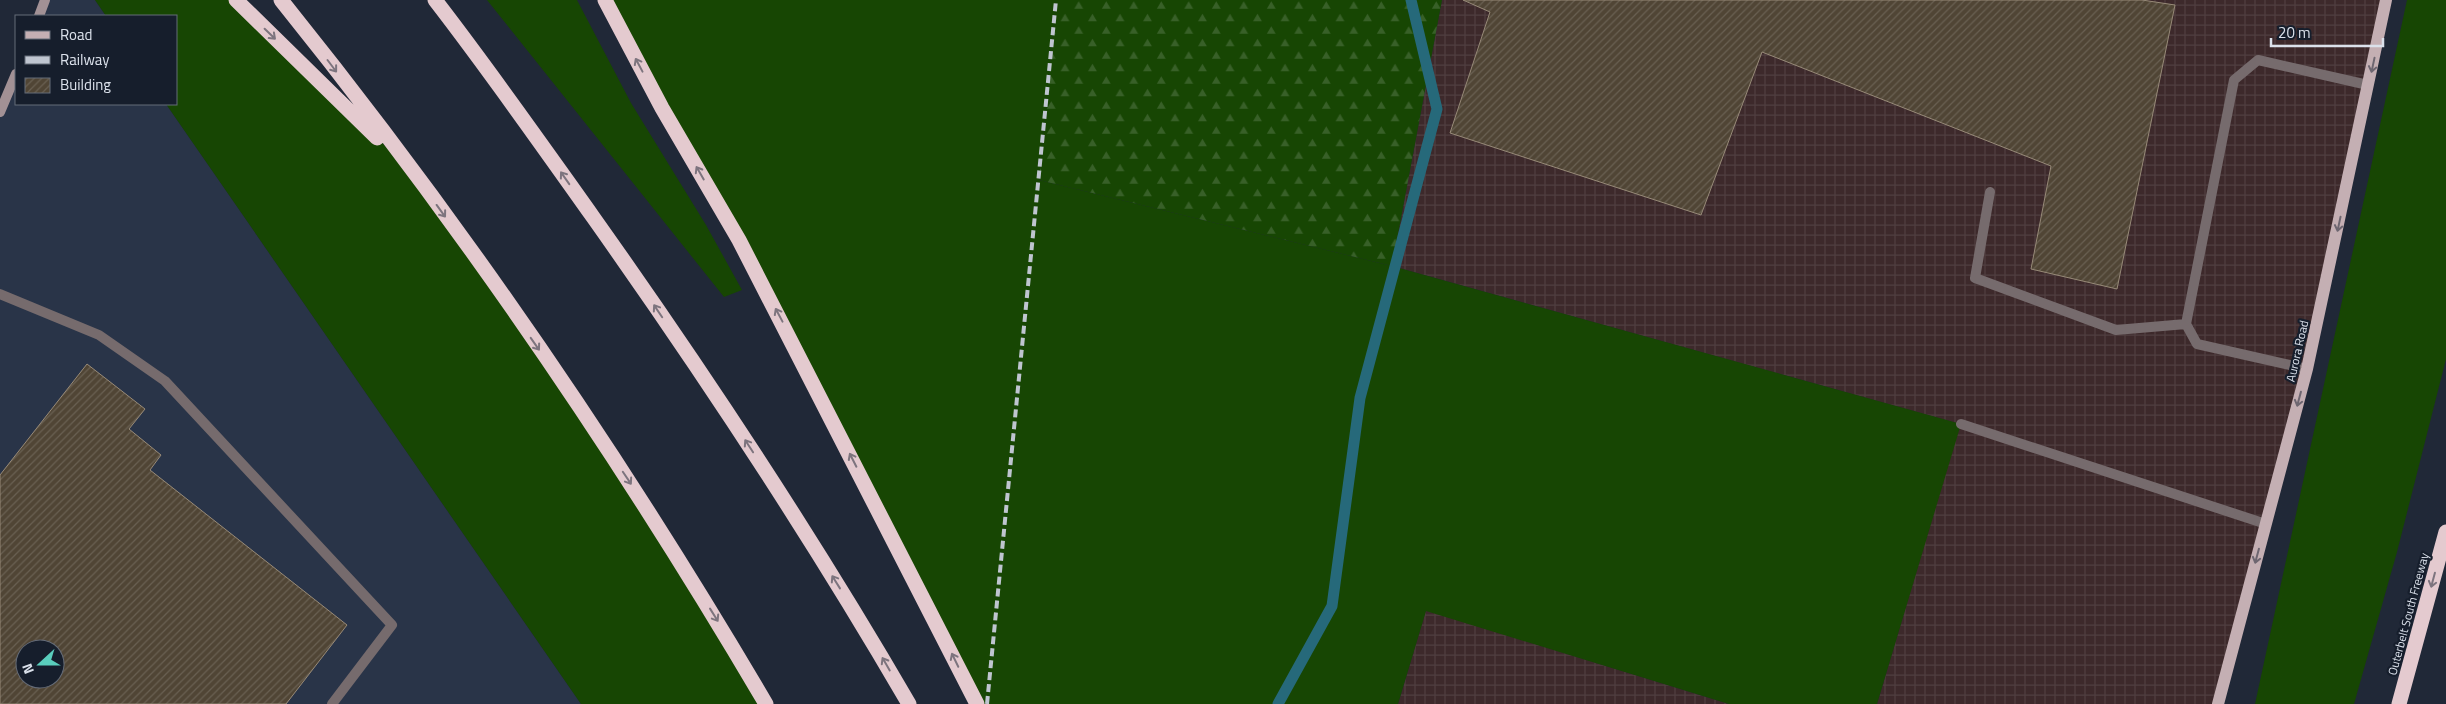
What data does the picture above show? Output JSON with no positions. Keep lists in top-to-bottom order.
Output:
{
  "streets": {
    "highway": ["Outerbelt South Freeway"],
    "main road": ["Aurora Road"]
  },
  "one_way": ["Aurora Road", "Outerbelt South Freeway"],
  "legend": ["Road", "Railway", "Building"],
  "scale_bar": "20 m",
  "north": "left"
}
